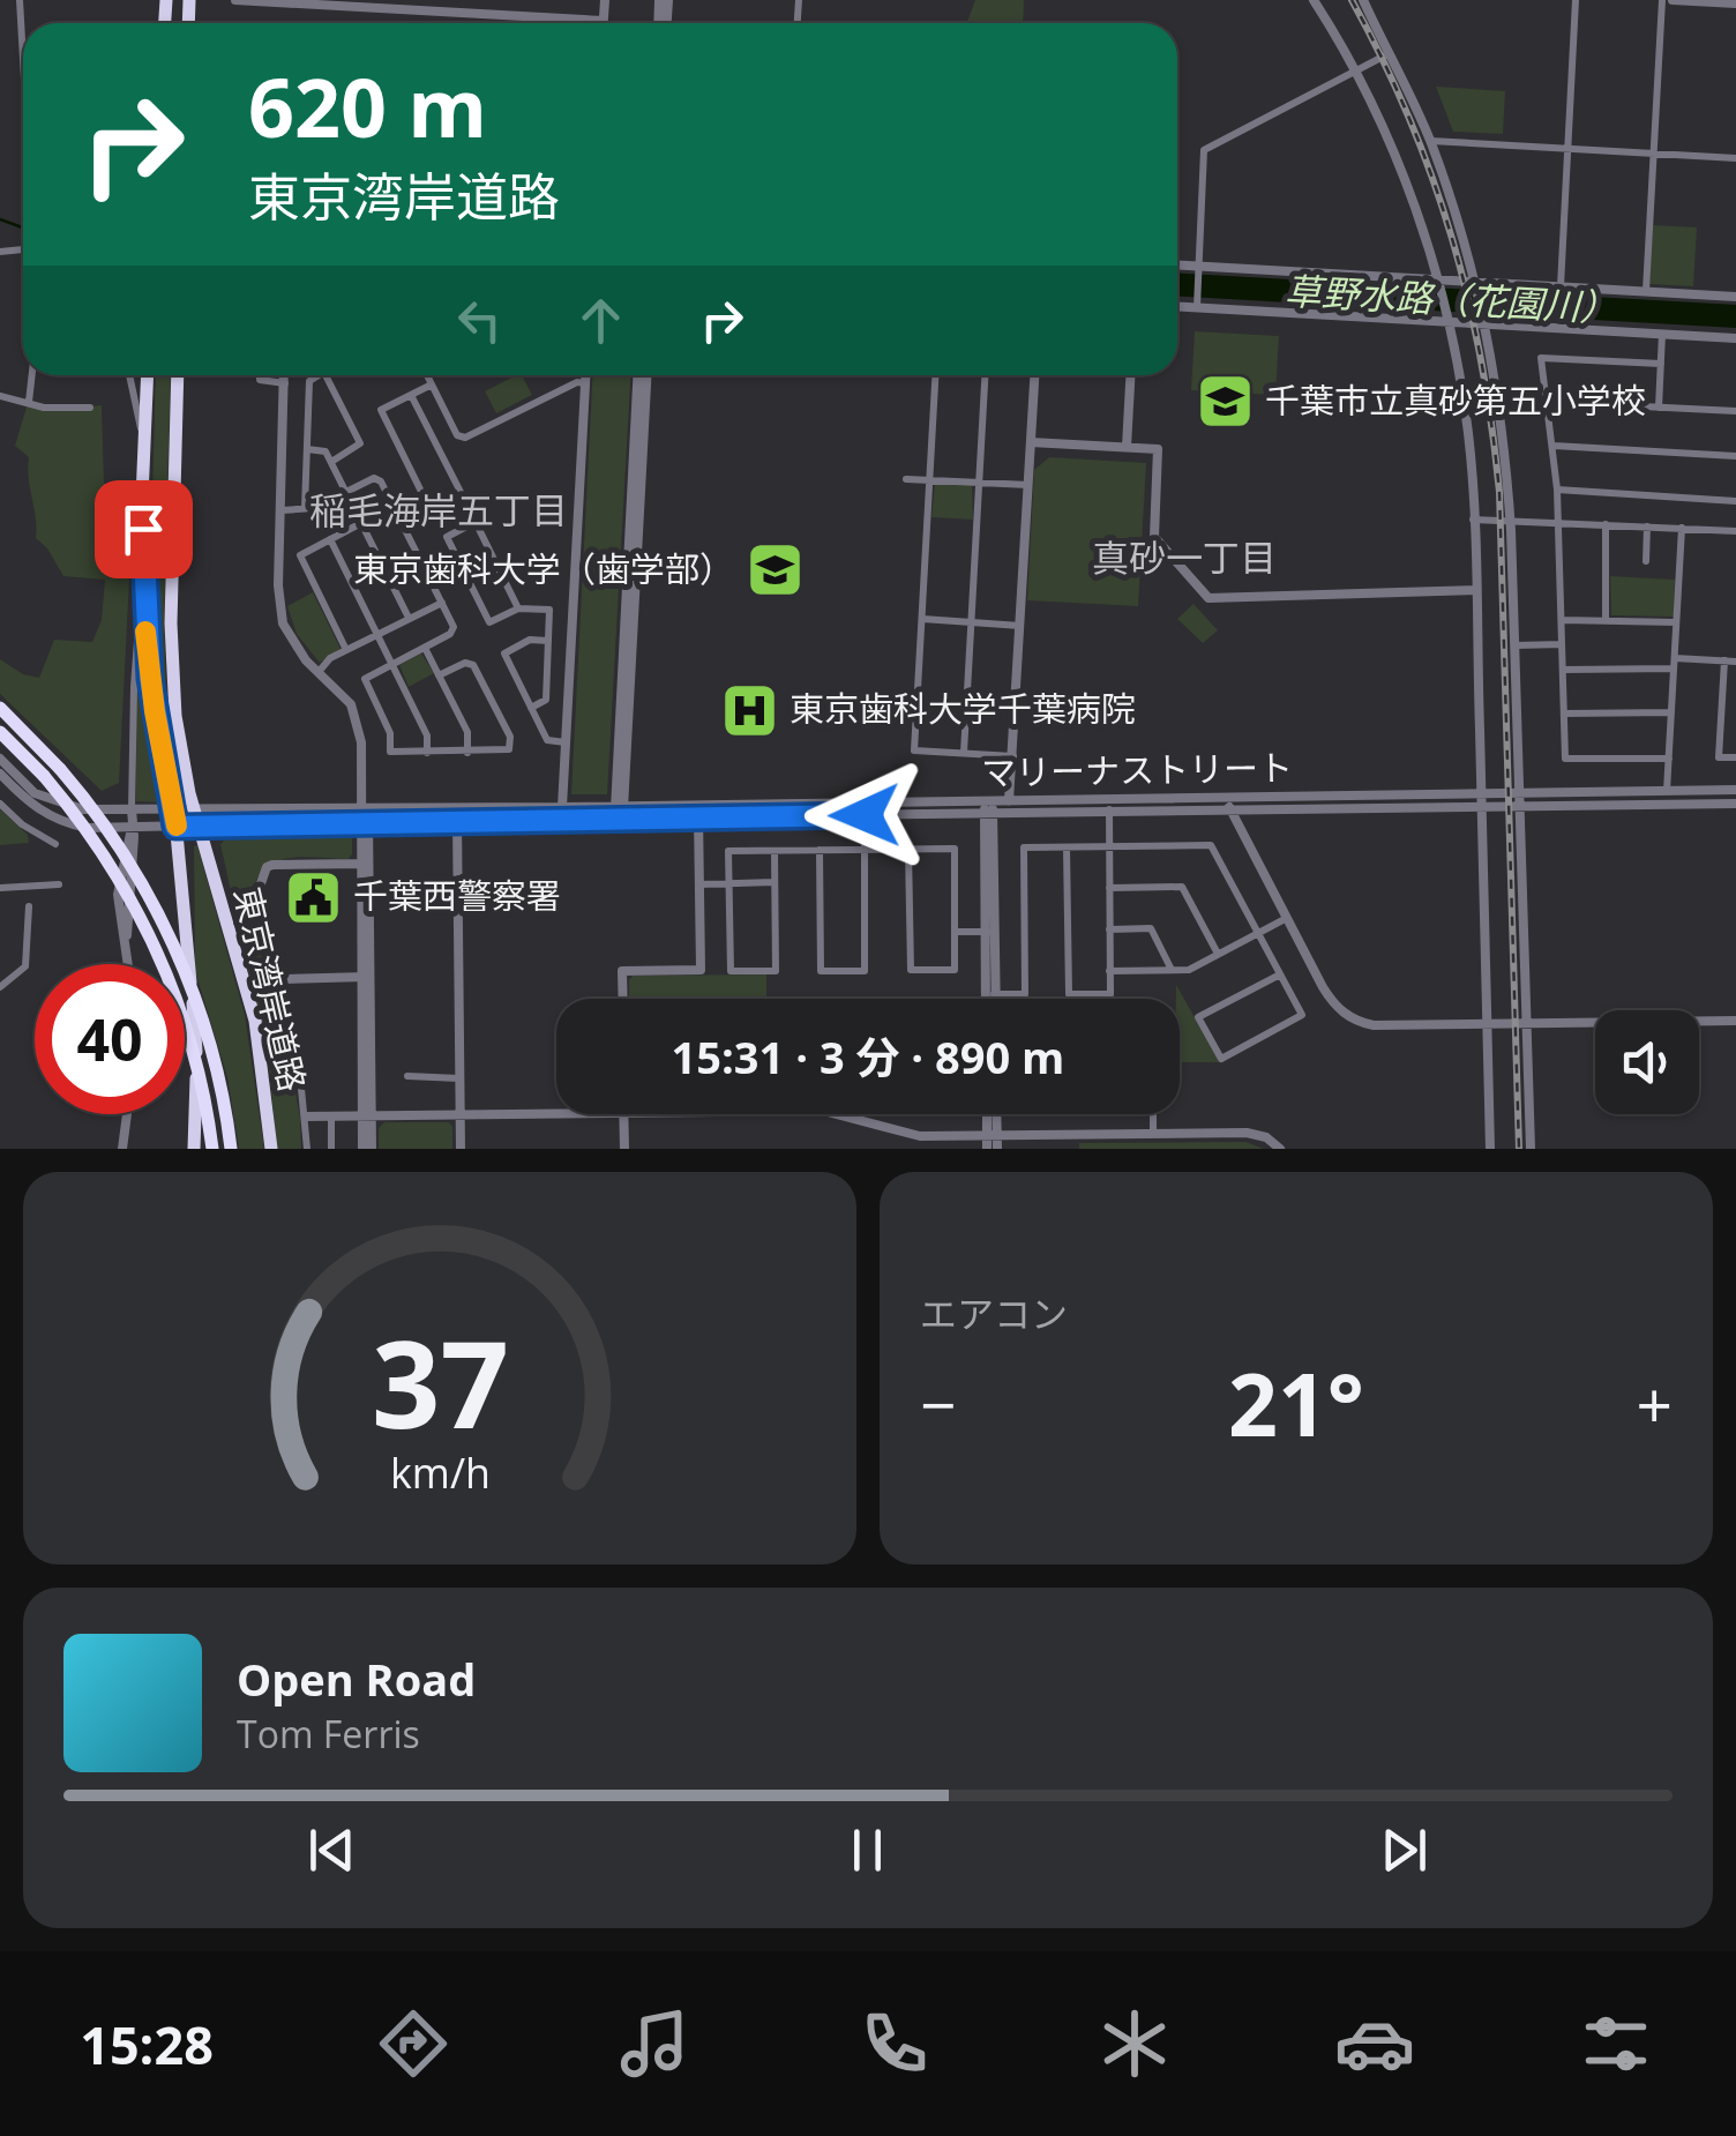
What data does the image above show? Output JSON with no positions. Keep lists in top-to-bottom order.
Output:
{
  "streets": {
    "highway": ["東京湾岸道路"],
    "street": ["マリーナストリート"]
  },
  "crossings": [
    ["マリーナストリート", "東京湾岸道路"]
  ],
  "districts": ["稲毛海岸五丁目", "真砂一丁目"],
  "water": ["草野水路（花園川）"],
  "places": {
    "school or university": ["千葉市立真砂第五小学校", "東京歯科大学（歯学部）"],
    "hospital": ["東京歯科大学千葉病院"],
    "public building": ["千葉西警察署"]
  },
  "page": {
    "turn": ["620 m", "東京湾岸道路"],
    "limit": "40",
    "trip": "15:31 · 3 分 · 890 m",
    "tile": "エアコン",
    "heat": ["−", "21°", "+"],
    "song": ["Open Road", "Tom Ferris"],
    "tabs": "15:28",
    "gauge": ["37", "km/h"]
  }
}
